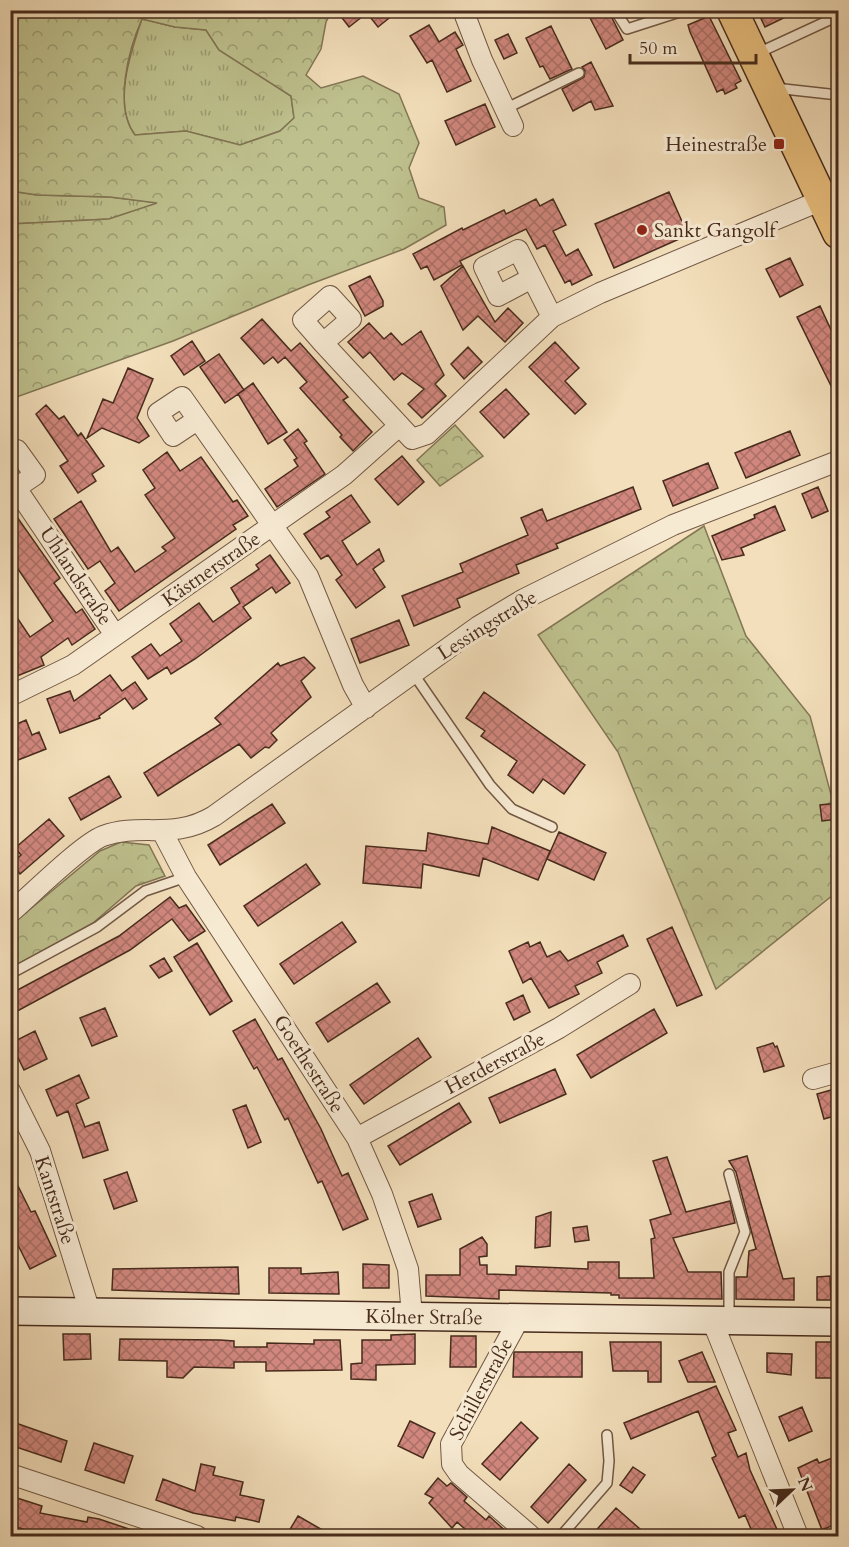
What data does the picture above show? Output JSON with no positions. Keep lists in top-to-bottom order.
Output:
{
  "streets": {
    "main road": ["Kölner Straße"],
    "street": [
      "Kästnerstraße",
      "Uhlandstraße",
      "Lessingstraße",
      "Herderstraße",
      "Goethestraße",
      "Kantstraße",
      "Schillerstraße"
    ]
  },
  "crossings": [
    ["Kästnerstraße", "Uhlandstraße"],
    ["Lessingstraße", "Goethestraße"],
    ["Herderstraße", "Goethestraße"],
    ["Goethestraße", "Kölner Straße"],
    ["Kantstraße", "Kölner Straße"],
    ["Kölner Straße", "Schillerstraße"]
  ],
  "places": {
    "transit": ["Heinestraße"],
    "other": ["Sankt Gangolf"]
  },
  "scale_bar": "50 m",
  "north": "top right"
}
